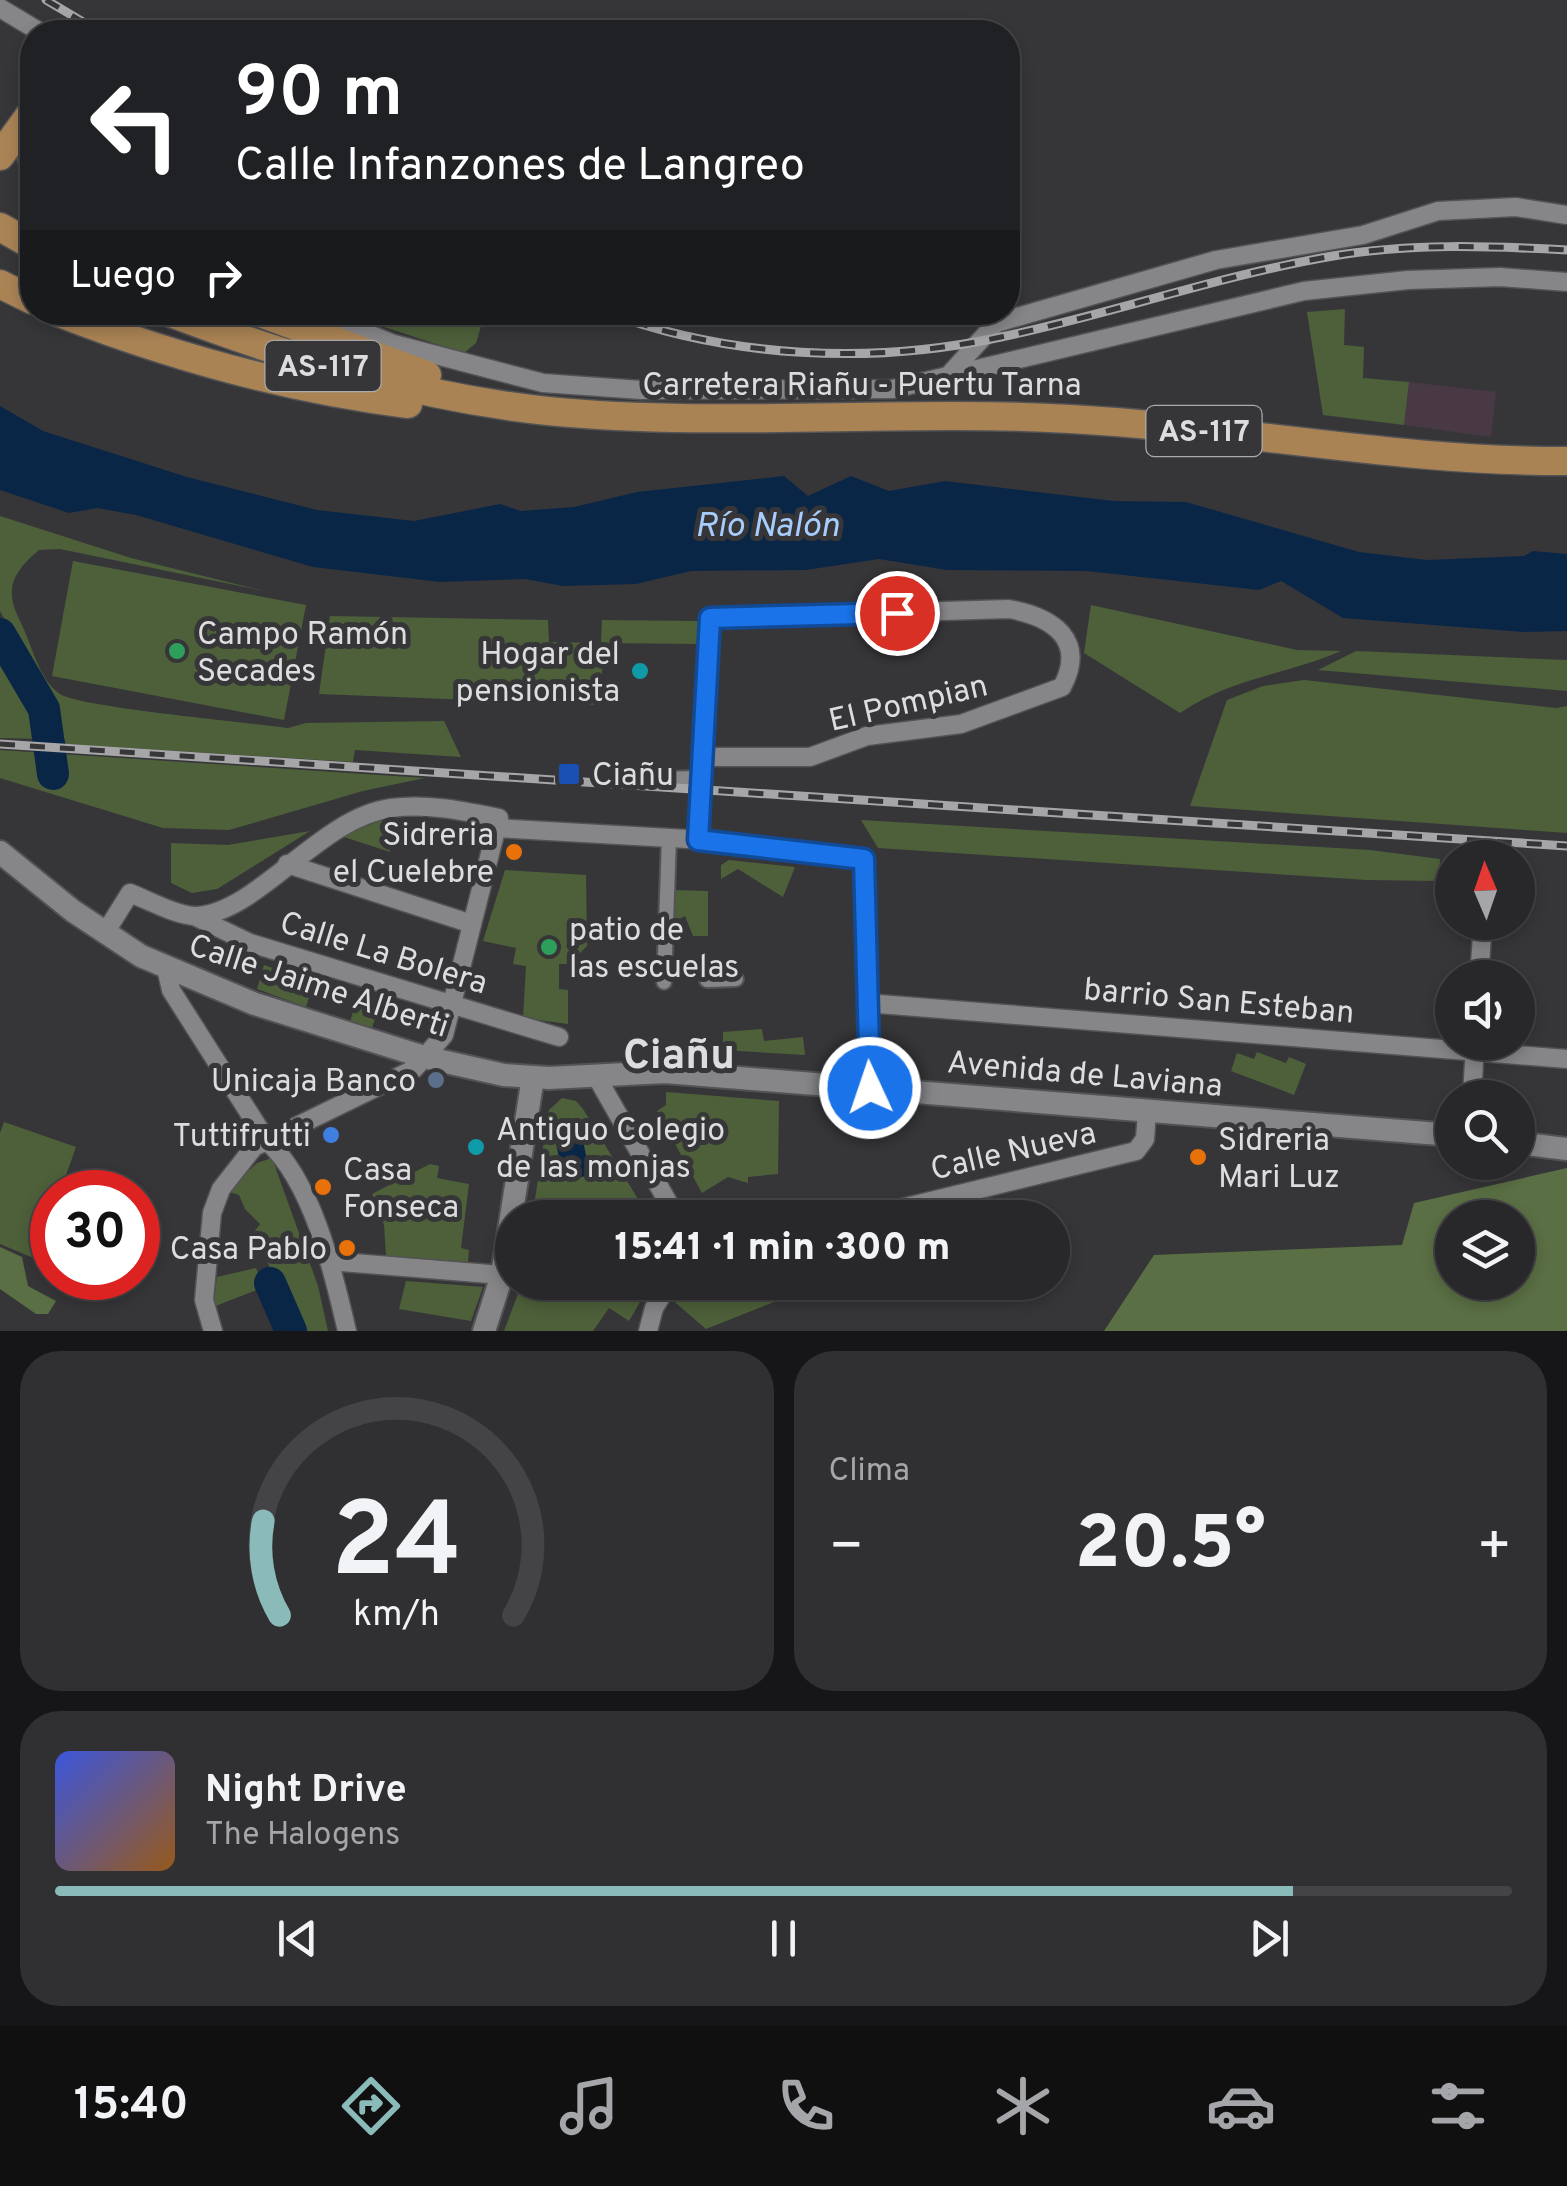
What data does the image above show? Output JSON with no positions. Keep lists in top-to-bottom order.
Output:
{
  "streets": {
    "main road": ["AS-117", "Carretera Riañu - Puertu Tarna"],
    "street": [
      "El Pompian",
      "Calle La Bolera",
      "Calle Jaime Alberti",
      "barrio San Esteban",
      "Avenida de Laviana",
      "Calle Nueva"
    ]
  },
  "crossings": [
    ["Calle La Bolera", "Calle Jaime Alberti"],
    ["Calle Jaime Alberti", "Avenida de Laviana"],
    ["Avenida de Laviana", "Calle Nueva"]
  ],
  "districts": ["Ciañu"],
  "water": ["Río Nalón"],
  "places": {
    "other": [
      "Campo Ramón Secades",
      "Hogar del pensionista",
      "Sidreria el Cuelebre",
      "patio de las escuelas",
      "Unicaja Banco",
      "Tuttifrutti",
      "Antiguo Colegio de las monjas",
      "Sidreria Mari Luz",
      "Casa Fonseca",
      "Casa Pablo"
    ],
    "transit": ["Ciañu"]
  },
  "north": "top",
  "page": {
    "turn": ["90 m", "Calle Infanzones de Langreo"],
    "then": "Luego",
    "limit": "30",
    "trip": "15:41 · 1 min · 300 m",
    "tile": "Clima",
    "heat": ["−", "20.5°", "+"],
    "song": ["Night Drive", "The Halogens"],
    "tabs": "15:40",
    "gauge": ["24", "km/h"]
  }
}
